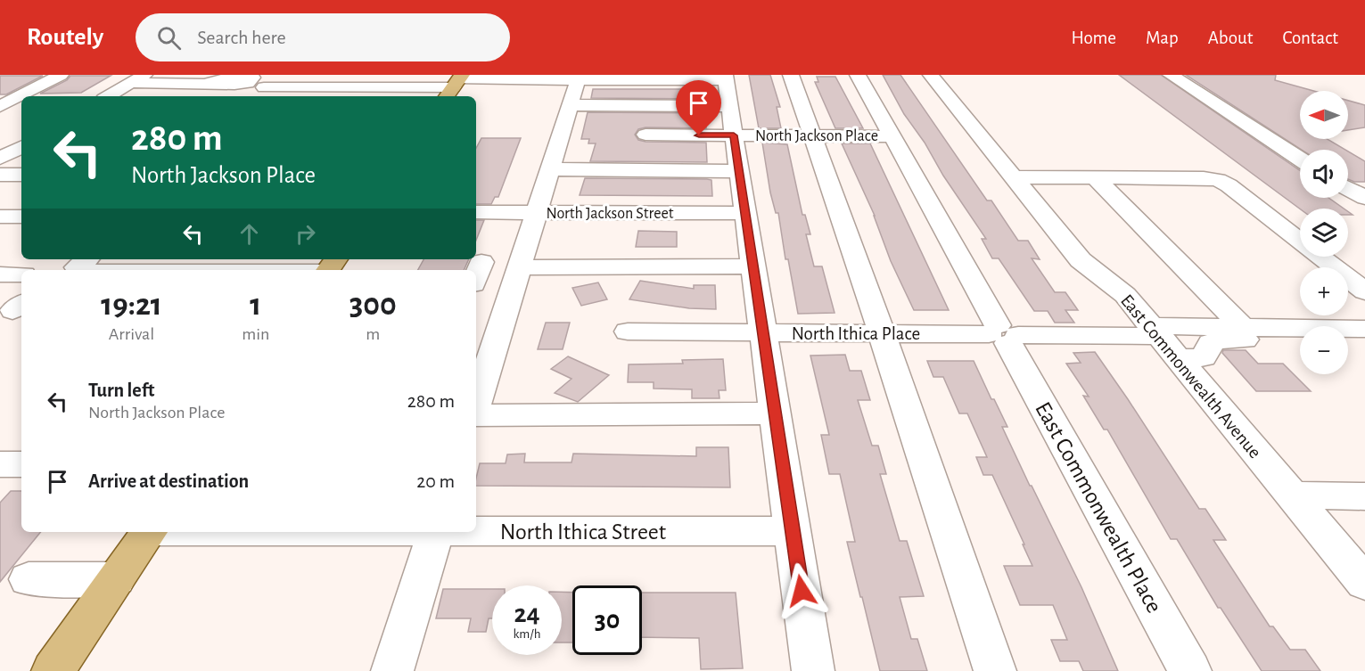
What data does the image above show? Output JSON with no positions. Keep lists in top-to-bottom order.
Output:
{
  "streets": {
    "street": [
      "North Jackson Place",
      "North Jackson Street",
      "North Ithica Place",
      "East Commonwealth Avenue",
      "East Commonwealth Place",
      "North Ithica Street"
    ]
  },
  "crossings": [
    ["North Jackson Place", "East Commonwealth Place"],
    ["North Ithica Place", "East Commonwealth Avenue"],
    ["North Ithica Place", "East Commonwealth Place"]
  ],
  "north": "left",
  "page": {
    "header": "Routely",
    "search": "Search here",
    "nav": [
      "Home",
      "Map",
      "About",
      "Contact"
    ],
    "map_buttons": ["+", "−"],
    "turn": ["280 m", "North Jackson Place"],
    "eta": [
      "19:21",
      "Arrival",
      "1",
      "min",
      "300",
      "m"
    ],
    "list": [
      {
        "name": "Turn left",
        "note": "North Jackson Place",
        "value": "280 m"
      },
      {
        "name": "Arrive at destination",
        "value": "20 m"
      }
    ],
    "speed": "24 km/h",
    "limit": "30"
  }
}
